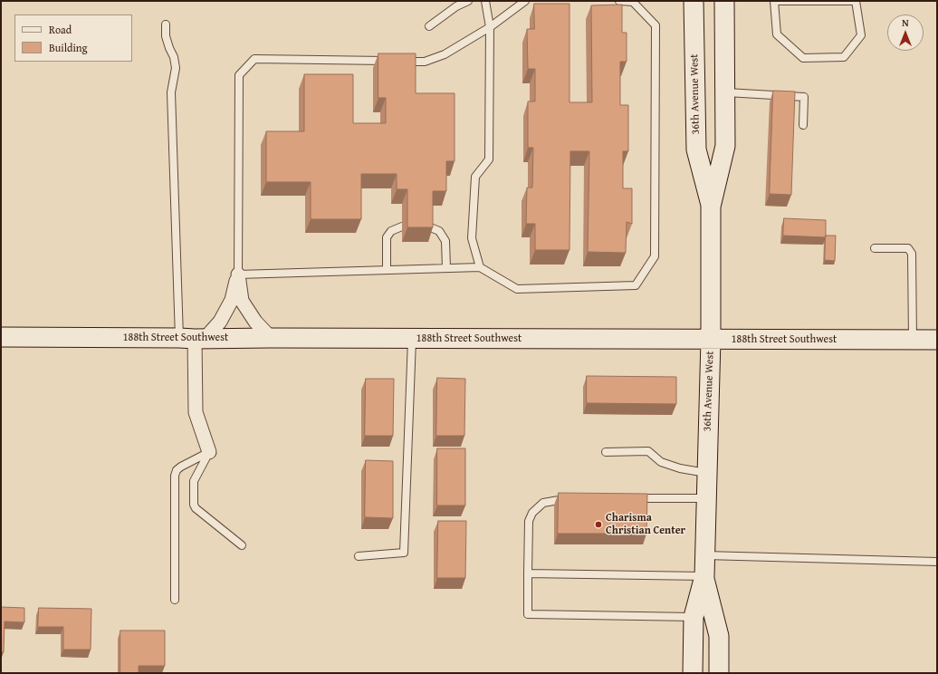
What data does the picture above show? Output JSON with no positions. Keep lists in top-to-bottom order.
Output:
{
  "streets": {
    "main road": ["36th Avenue West", "188th Street Southwest"]
  },
  "crossings": [
    ["36th Avenue West", "188th Street Southwest"]
  ],
  "places": ["Charisma Christian Center"],
  "legend": ["Road", "Building"],
  "north": "top"
}
